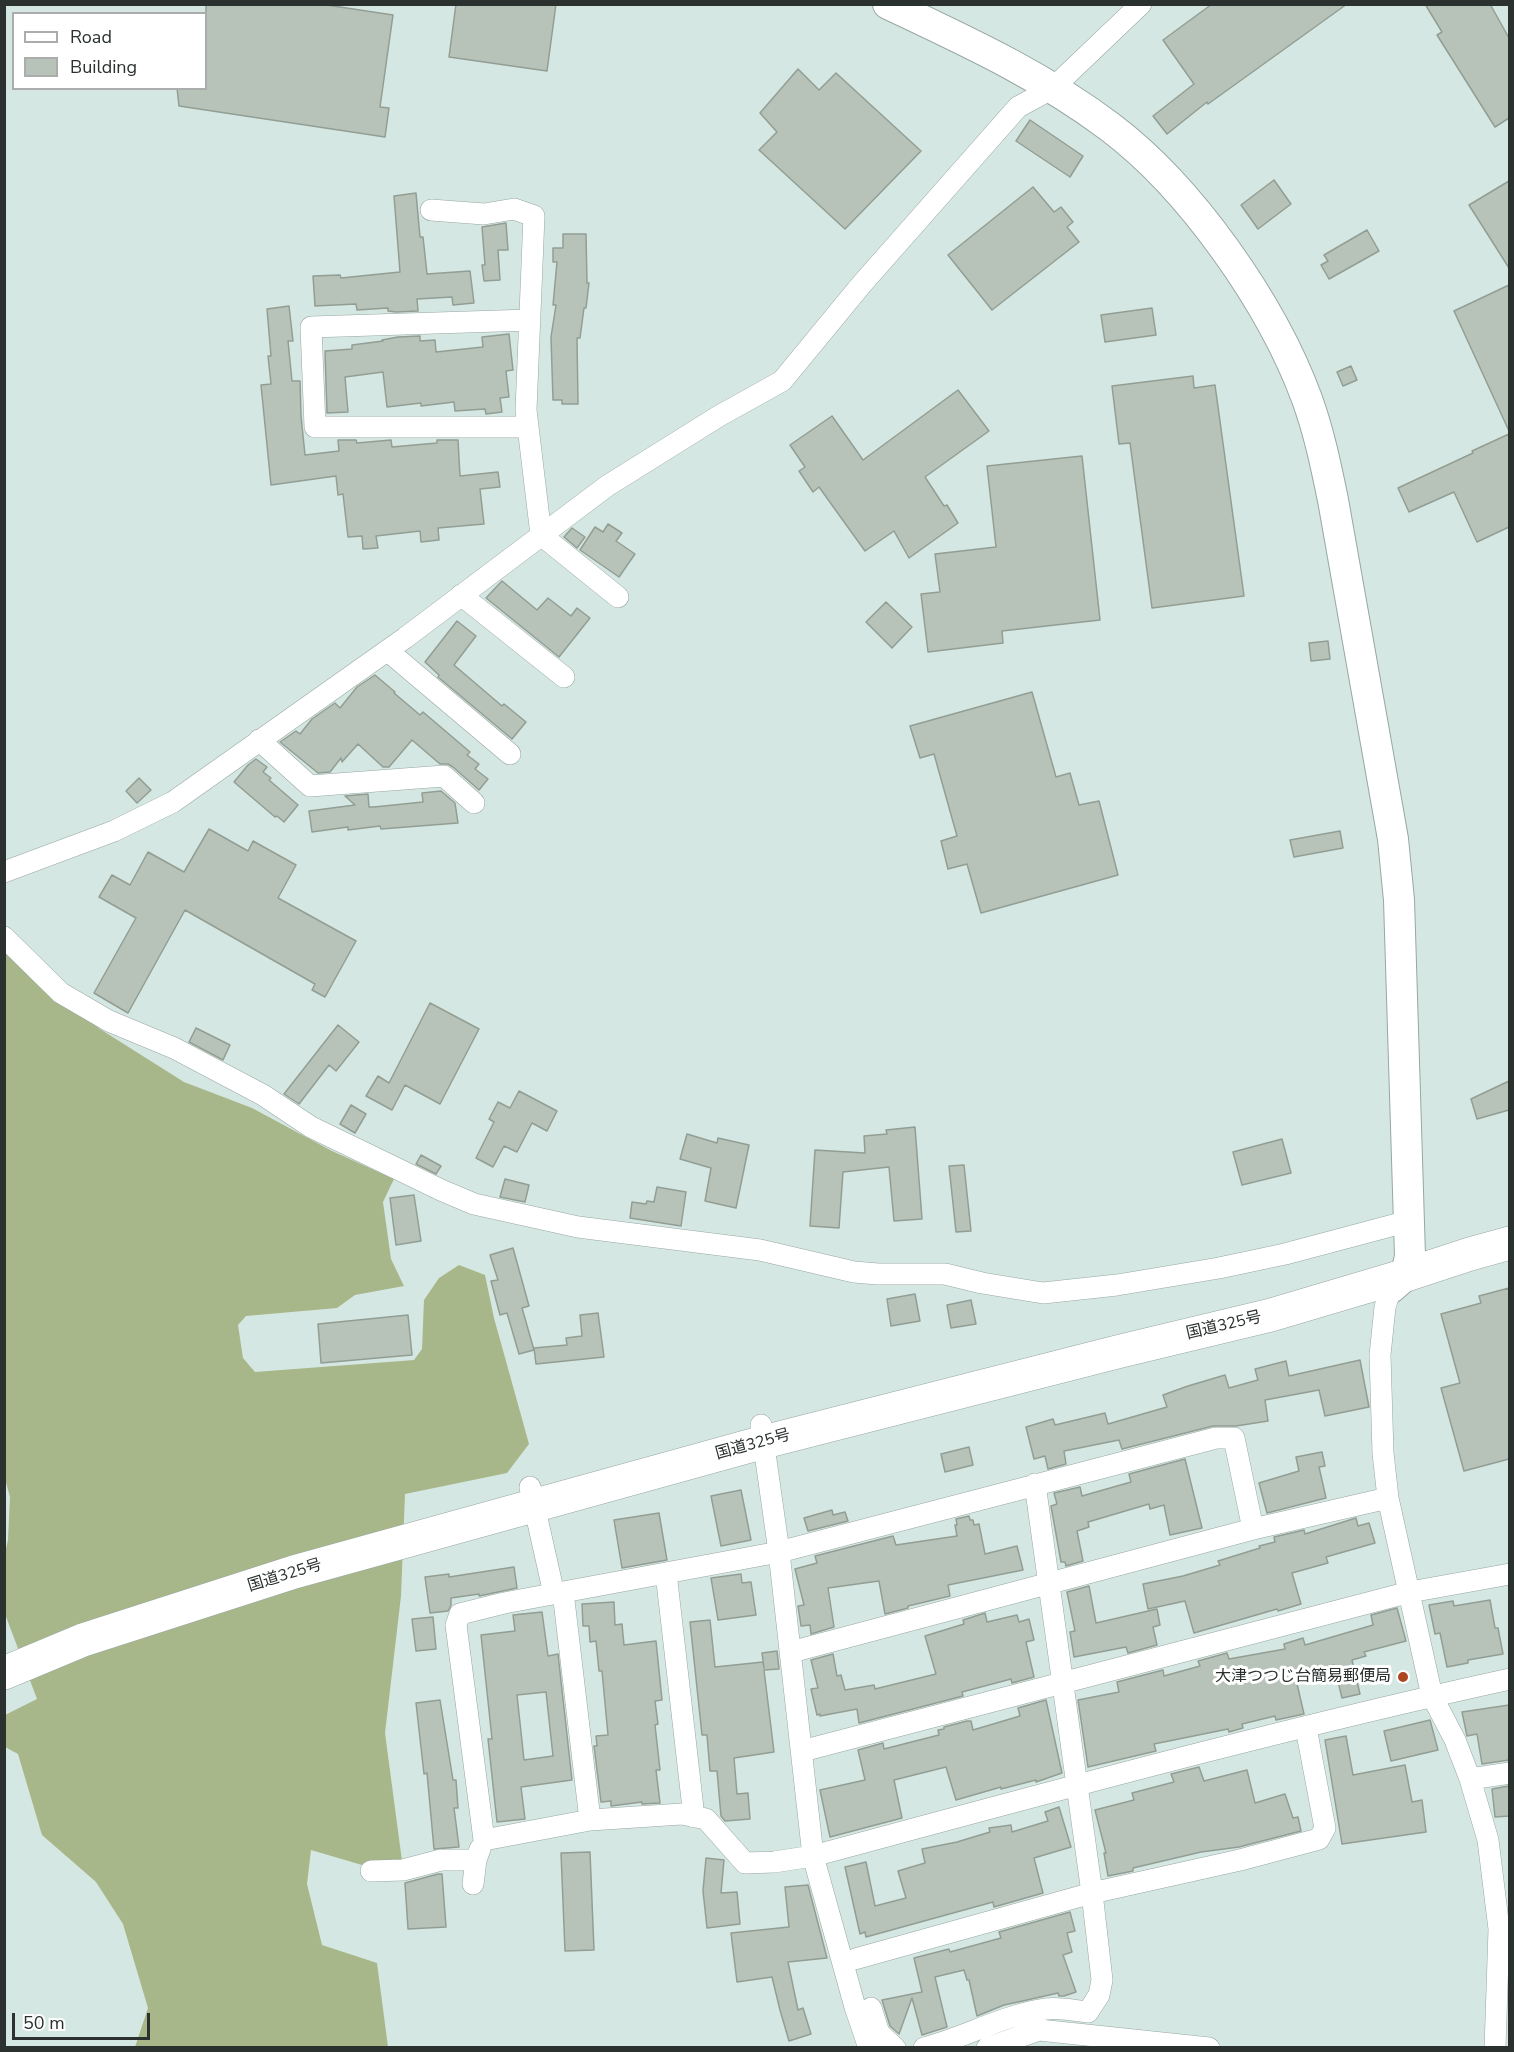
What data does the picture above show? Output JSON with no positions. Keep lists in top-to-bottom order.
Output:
{
  "streets": {
    "highway": ["国道325号"]
  },
  "places": ["大津つつじ台簡易郵便局"],
  "legend": ["Road", "Building"],
  "scale_bar": "50 m"
}
